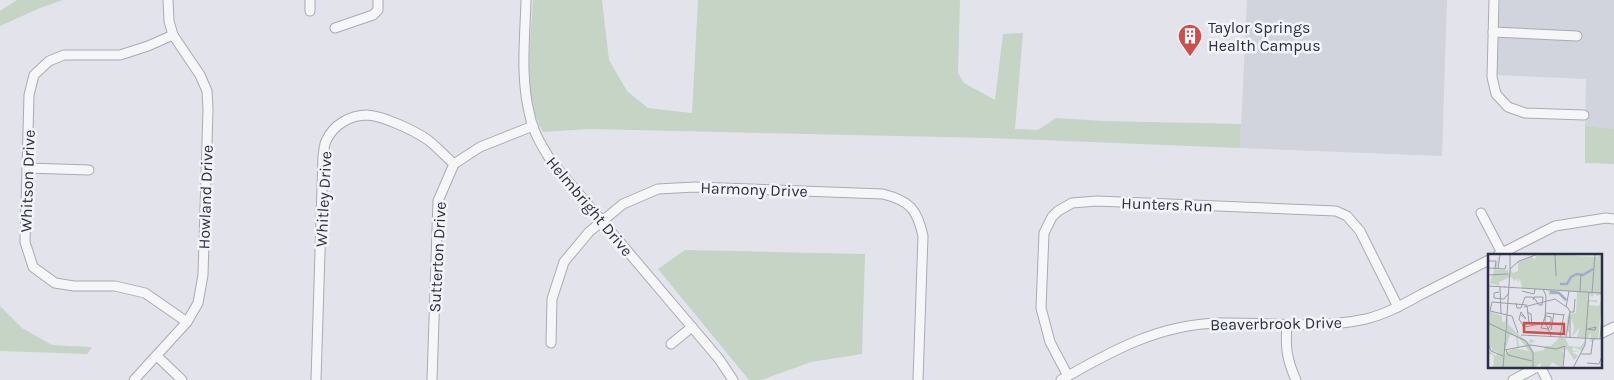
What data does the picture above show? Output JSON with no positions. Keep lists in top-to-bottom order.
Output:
{
  "streets": {
    "street": [
      "Whitson Drive",
      "Harmony Drive",
      "Howland Drive",
      "Whitley Drive",
      "Hunters Run",
      "Helmbright Drive",
      "Sutterton Drive",
      "Beaverbrook Drive"
    ]
  },
  "crossings": [
    ["Whitson Drive", "Howland Drive"],
    ["Harmony Drive", "Helmbright Drive"],
    ["Whitley Drive", "Sutterton Drive"],
    ["Hunters Run", "Beaverbrook Drive"]
  ],
  "places": {
    "building": ["Taylor Springs Health Campus"]
  }
}
